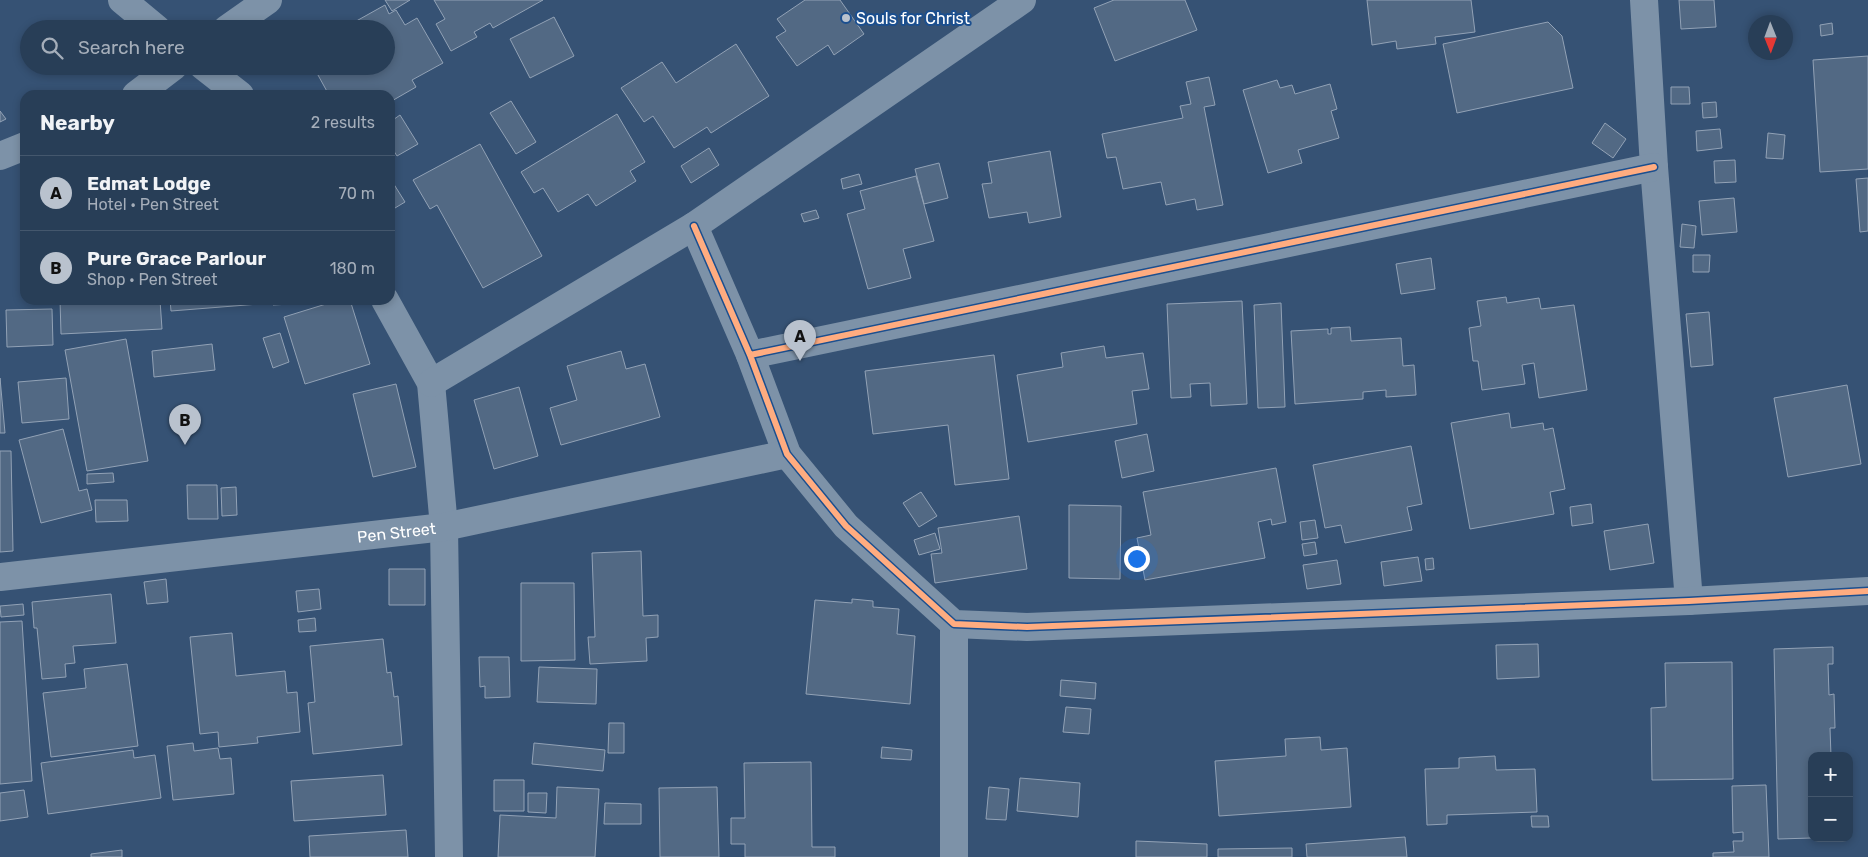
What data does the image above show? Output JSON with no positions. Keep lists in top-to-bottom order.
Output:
{
  "streets": {
    "street": ["Pen Street"]
  },
  "places": ["Souls for Christ"],
  "north": "bottom",
  "page": {
    "search": "Search here",
    "heading": ["Nearby", "2 results"],
    "list": [
      {
        "mark": "A",
        "name": "Edmat Lodge",
        "note": "Hotel · Pen Street",
        "value": "70 m"
      },
      {
        "mark": "B",
        "name": "Pure Grace Parlour",
        "note": "Shop · Pen Street",
        "value": "180 m"
      }
    ],
    "pins": ["A", "B"],
    "map_buttons": ["+", "−"]
  }
}
